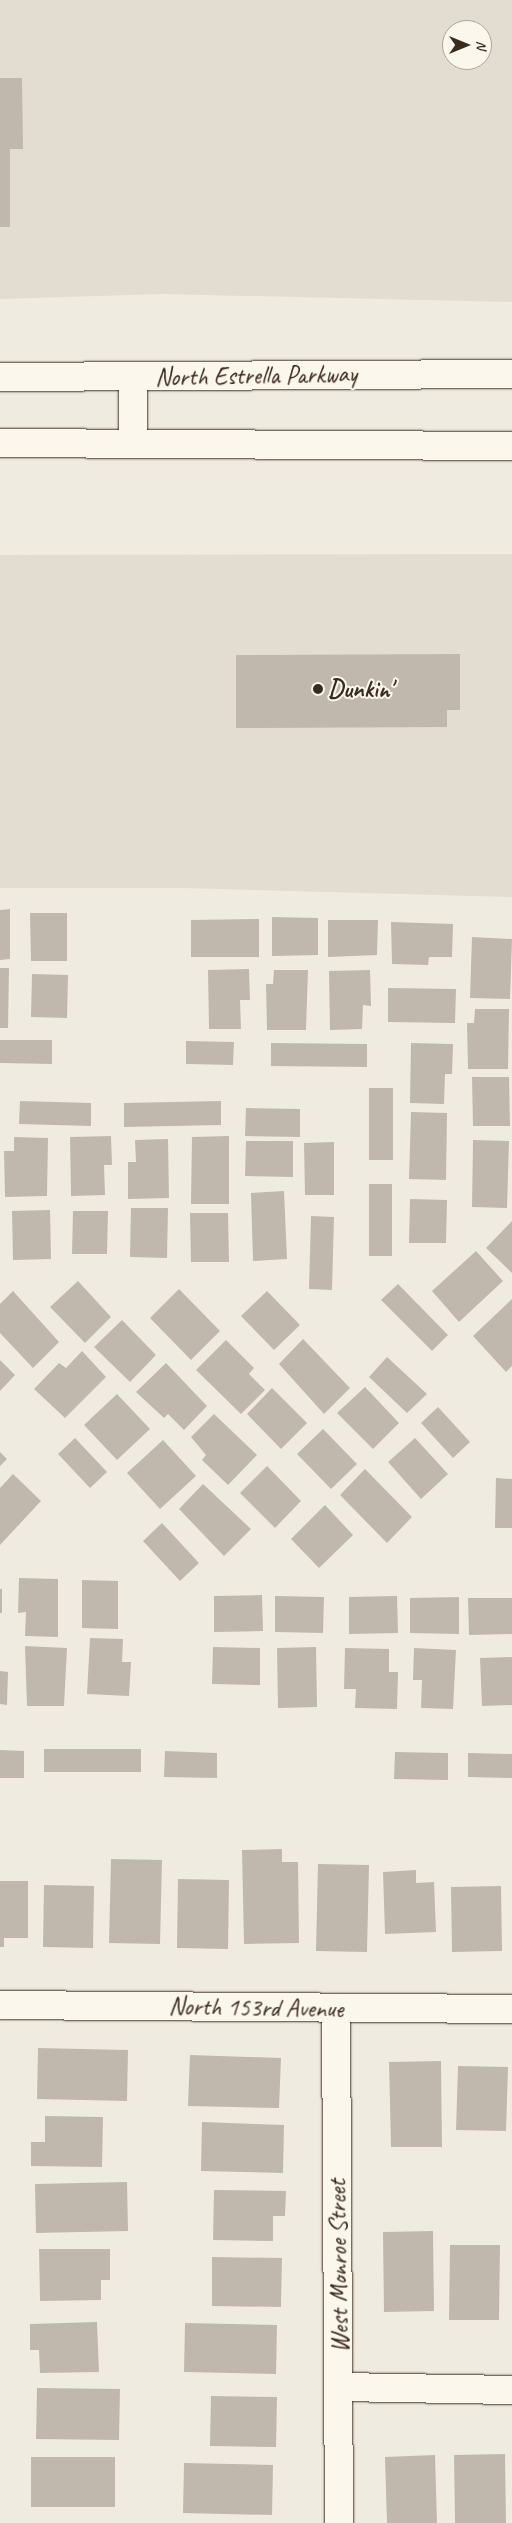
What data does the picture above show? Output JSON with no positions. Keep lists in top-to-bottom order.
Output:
{
  "streets": {
    "street": ["North Estrella Parkway", "North 153rd Avenue", "West Monroe Street"]
  },
  "crossings": [
    ["North 153rd Avenue", "West Monroe Street"]
  ],
  "places": ["Dunkin'"],
  "north": "right"
}
